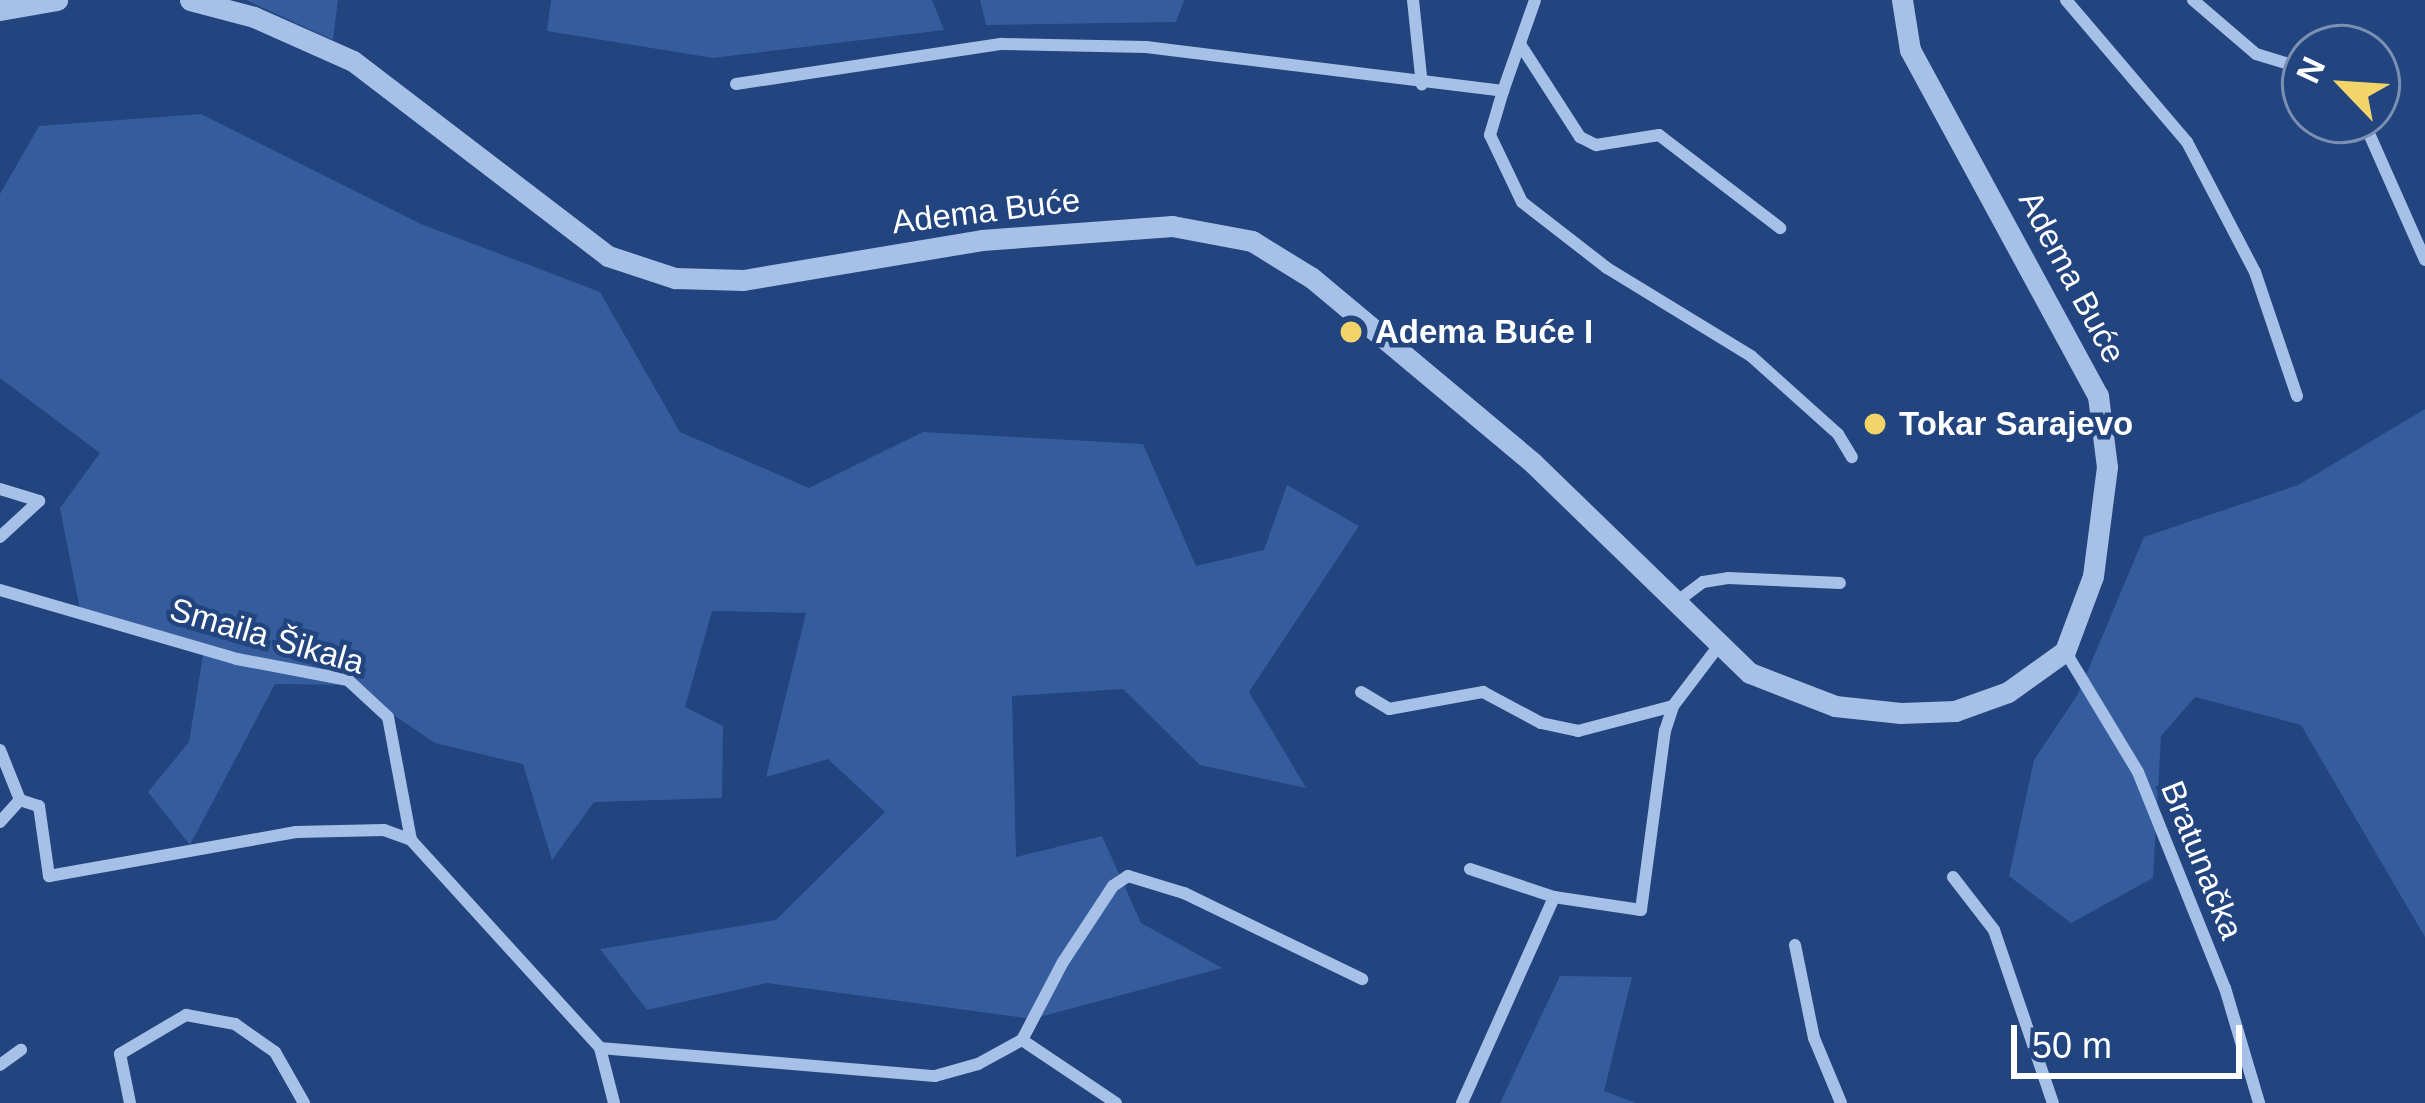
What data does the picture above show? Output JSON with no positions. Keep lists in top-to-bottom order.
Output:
{
  "streets": {
    "street": ["Adema Buće", "Smaila Šikala", "Bratunačka"]
  },
  "crossings": [
    ["Adema Buće", "Bratunačka"]
  ],
  "places": ["Adema Buće I", "Tokar Sarajevo"],
  "scale_bar": "50 m",
  "north": "top left"
}
